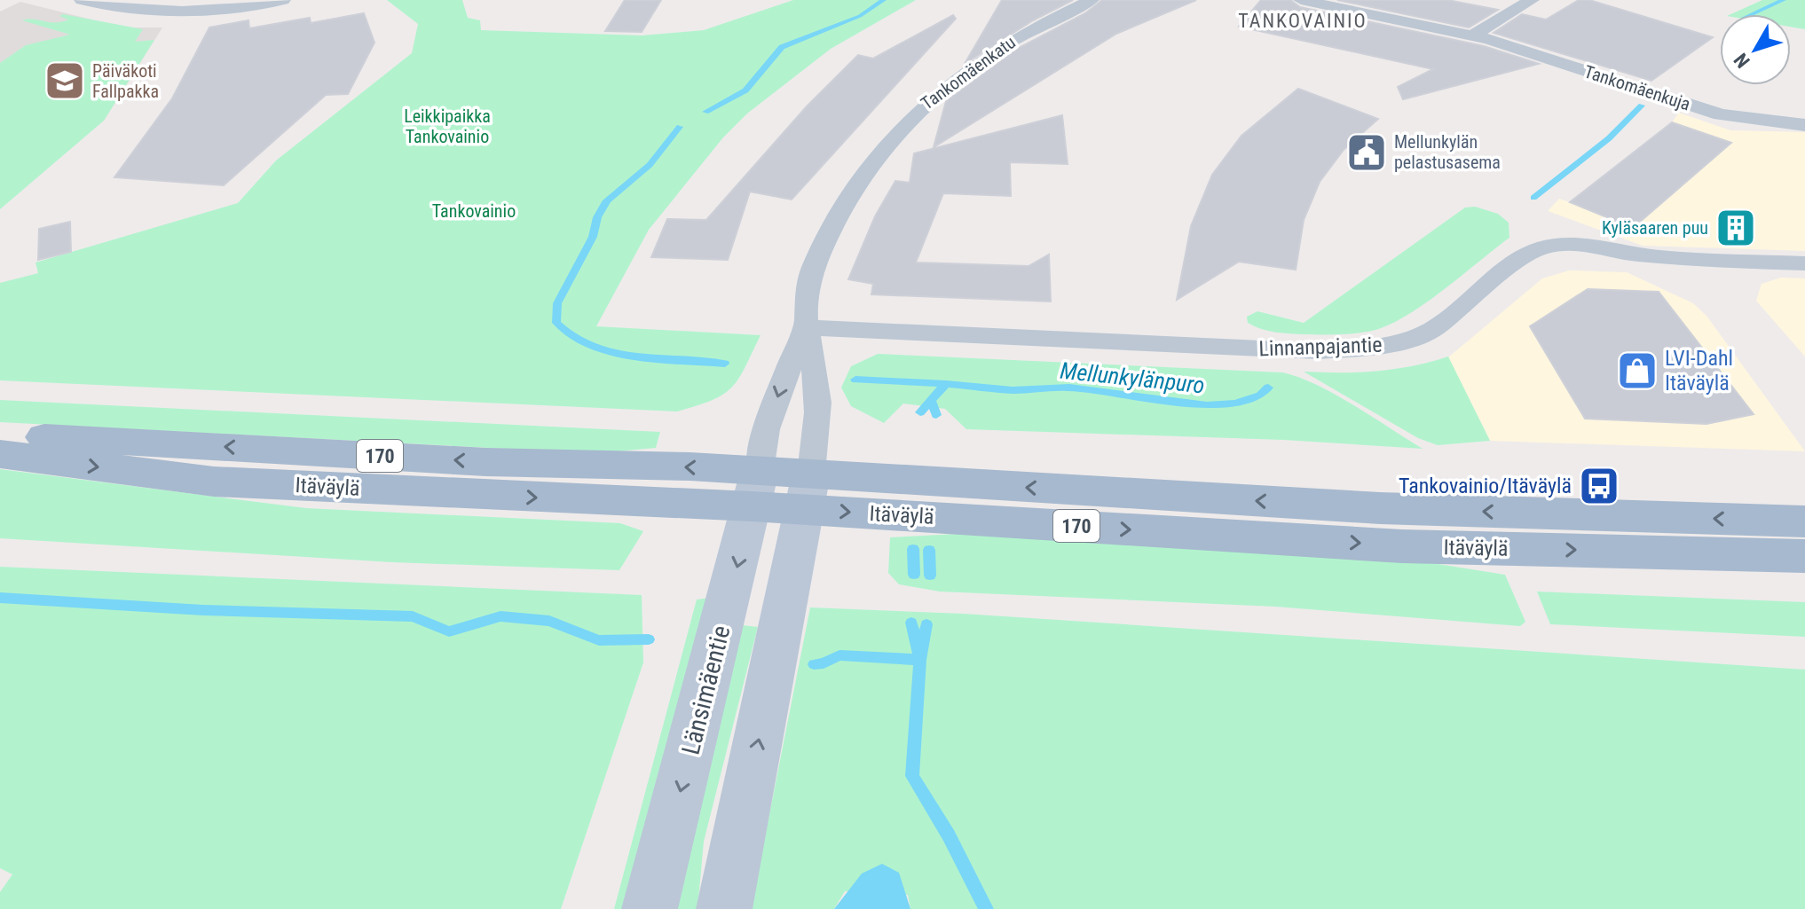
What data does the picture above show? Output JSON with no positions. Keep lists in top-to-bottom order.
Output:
{
  "streets": {
    "main road": ["170", "Itäväylä", "Länsimäentie"],
    "street": ["Tankomäenkatu", "Tankomäenkuja", "Linnanpajantie"]
  },
  "crossings": [
    ["Tankomäenkatu", "Linnanpajantie"],
    ["Tankomäenkatu", "Itäväylä"],
    ["Tankomäenkatu", "Länsimäentie"],
    ["Itäväylä", "Länsimäentie"]
  ],
  "districts": ["TANKOVAINIO"],
  "water": ["Mellunkylänpuro"],
  "parks": ["Leikkipaikka Tankovainio", "Tankovainio"],
  "places": {
    "school or university": ["Päiväkoti Fallpakka"],
    "public building": ["Mellunkylän pelastusasema"],
    "building": ["Kyläsaaren puu"],
    "shop": ["LVI-Dahl Itäväylä"],
    "bus stop": ["Tankovainio/Itäväylä"]
  },
  "north": "bottom left"
}
